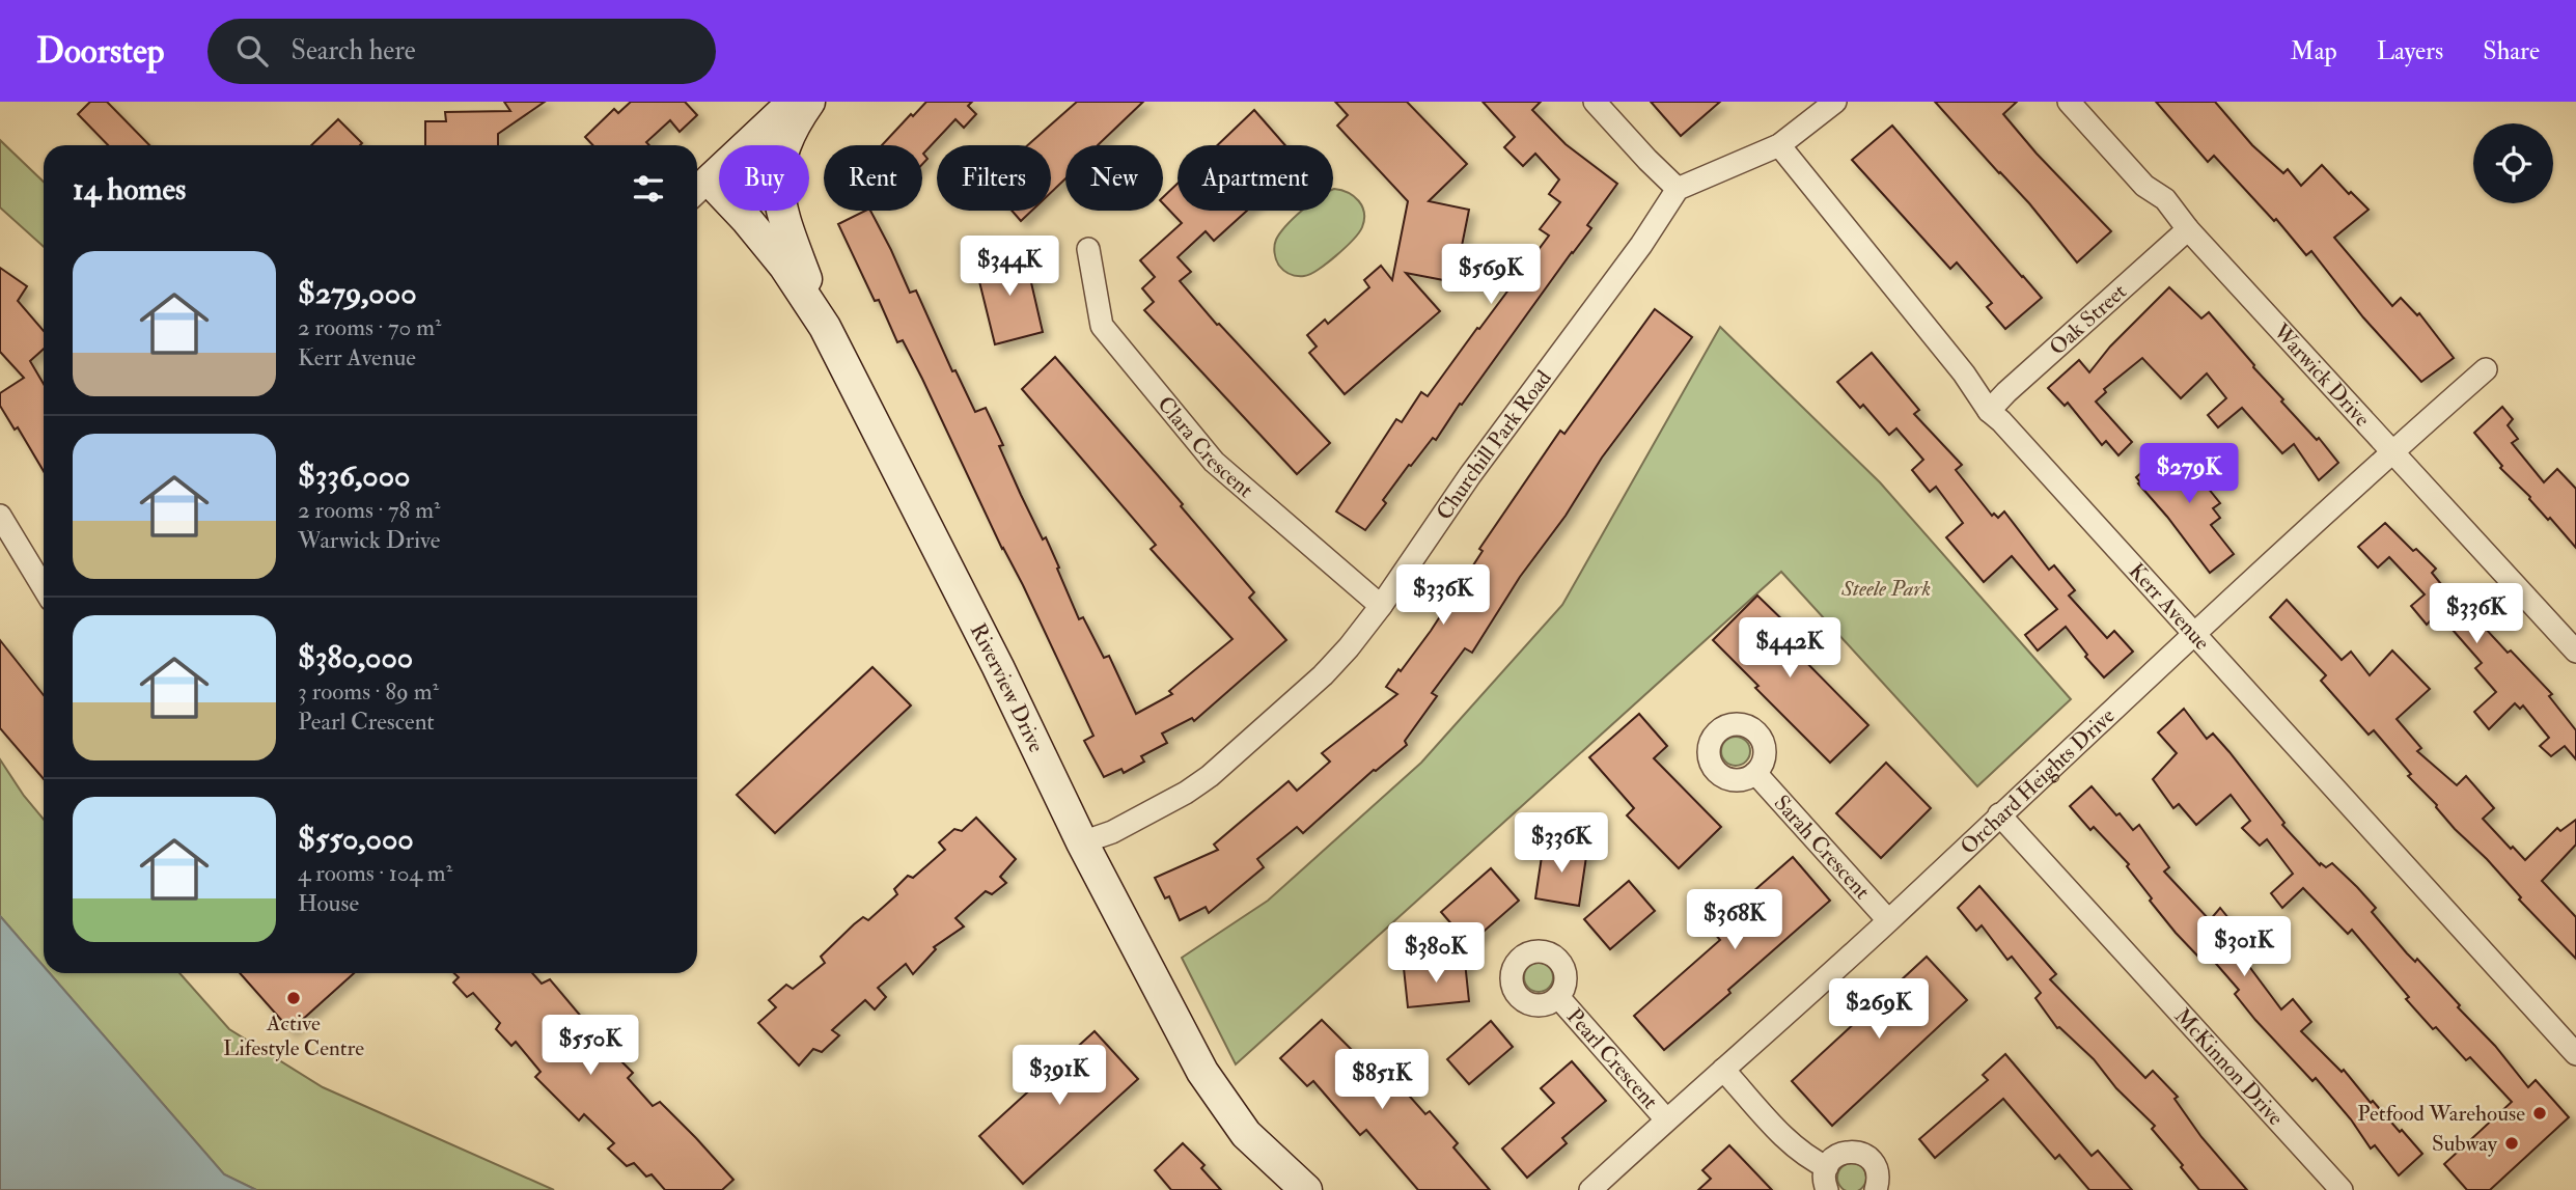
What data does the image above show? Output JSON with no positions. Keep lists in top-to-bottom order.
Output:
{
  "streets": {
    "street": [
      "Oak Street",
      "Warwick Drive",
      "Clara Crescent",
      "Churchill Park Road",
      "Kerr Avenue",
      "Riverview Drive",
      "Orchard Heights Drive",
      "Sarah Crescent",
      "Pearl Crescent",
      "McKinnon Drive"
    ]
  },
  "crossings": [
    ["Oak Street", "Warwick Drive"],
    ["Oak Street", "Kerr Avenue"],
    ["Warwick Drive", "Orchard Heights Drive"],
    ["Clara Crescent", "Churchill Park Road"],
    ["Churchill Park Road", "Riverview Drive"],
    ["Kerr Avenue", "Orchard Heights Drive"],
    ["Orchard Heights Drive", "Sarah Crescent"],
    ["Orchard Heights Drive", "Pearl Crescent"],
    ["Orchard Heights Drive", "McKinnon Drive"]
  ],
  "parks": ["Steele Park"],
  "places": ["Active Lifestyle Centre", "Petfood Warehouse", "Subway"],
  "page": {
    "header": "Doorstep",
    "search": "Search here",
    "nav": ["Map", "Layers", "Share"],
    "chip": [
      "Buy",
      "Rent",
      "Filters",
      "New",
      "Apartment"
    ],
    "heading": "14 homes",
    "list": [
      {
        "name": "$279,000",
        "note": "2 rooms · 70 m² · Kerr Avenue"
      },
      {
        "name": "$336,000",
        "note": "2 rooms · 78 m² · Warwick Drive"
      },
      {
        "name": "$380,000",
        "note": "3 rooms · 89 m² · Pearl Crescent"
      },
      {
        "name": "$550,000",
        "note": "4 rooms · 104 m² · House"
      }
    ],
    "price": [
      "$344K",
      "$569K",
      "$279K",
      "$336K",
      "$336K",
      "$442K",
      "$336K",
      "$368K",
      "$301K",
      "$380K",
      "$269K",
      "$550K",
      "$391K",
      "$851K"
    ]
  }
}
